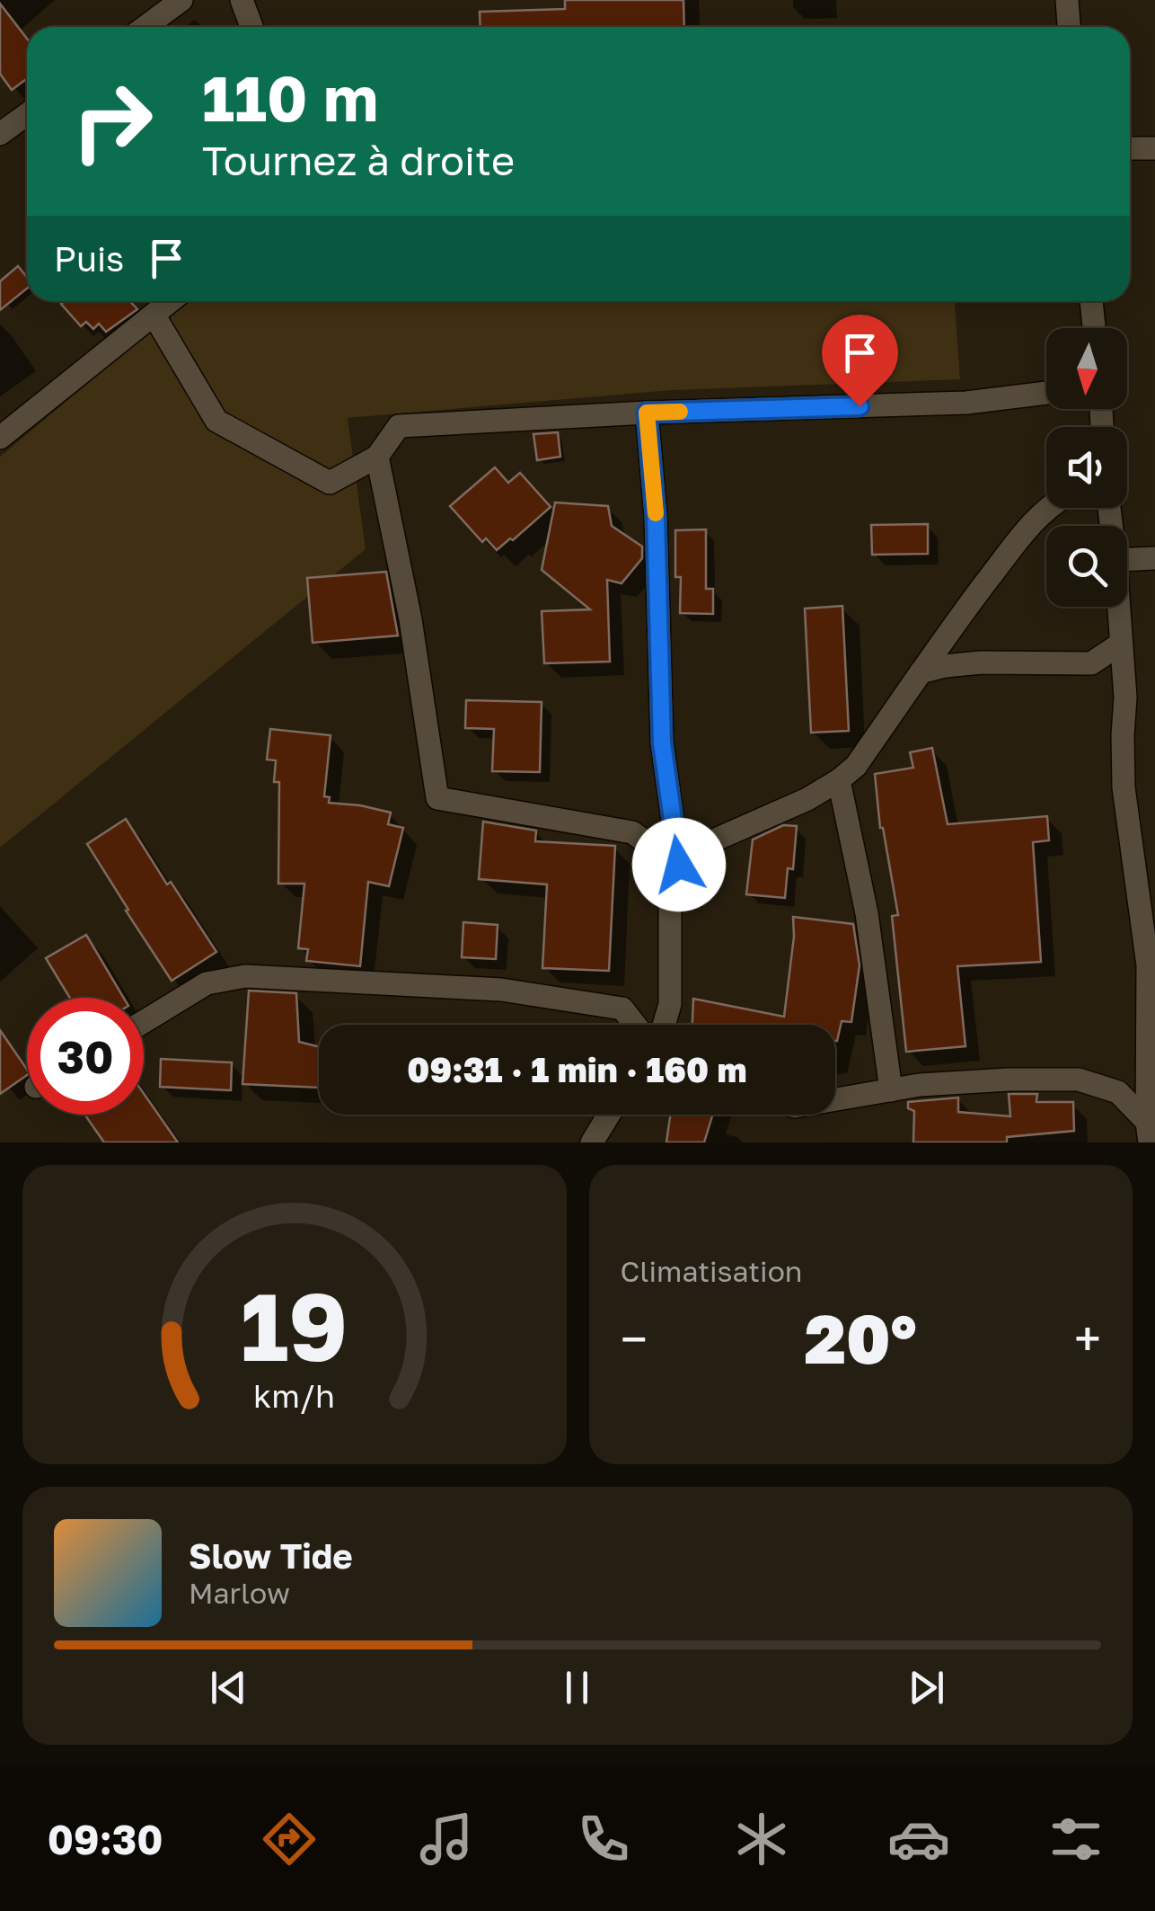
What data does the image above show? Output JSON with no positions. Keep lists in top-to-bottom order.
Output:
{
  "north": "bottom",
  "page": {
    "turn": ["110 m", "Tournez à droite"],
    "then": "Puis",
    "limit": "30",
    "trip": "09:31 · 1 min · 160 m",
    "tile": "Climatisation",
    "heat": ["−", "20°", "+"],
    "song": ["Slow Tide", "Marlow"],
    "tabs": "09:30",
    "gauge": ["19", "km/h"]
  }
}
